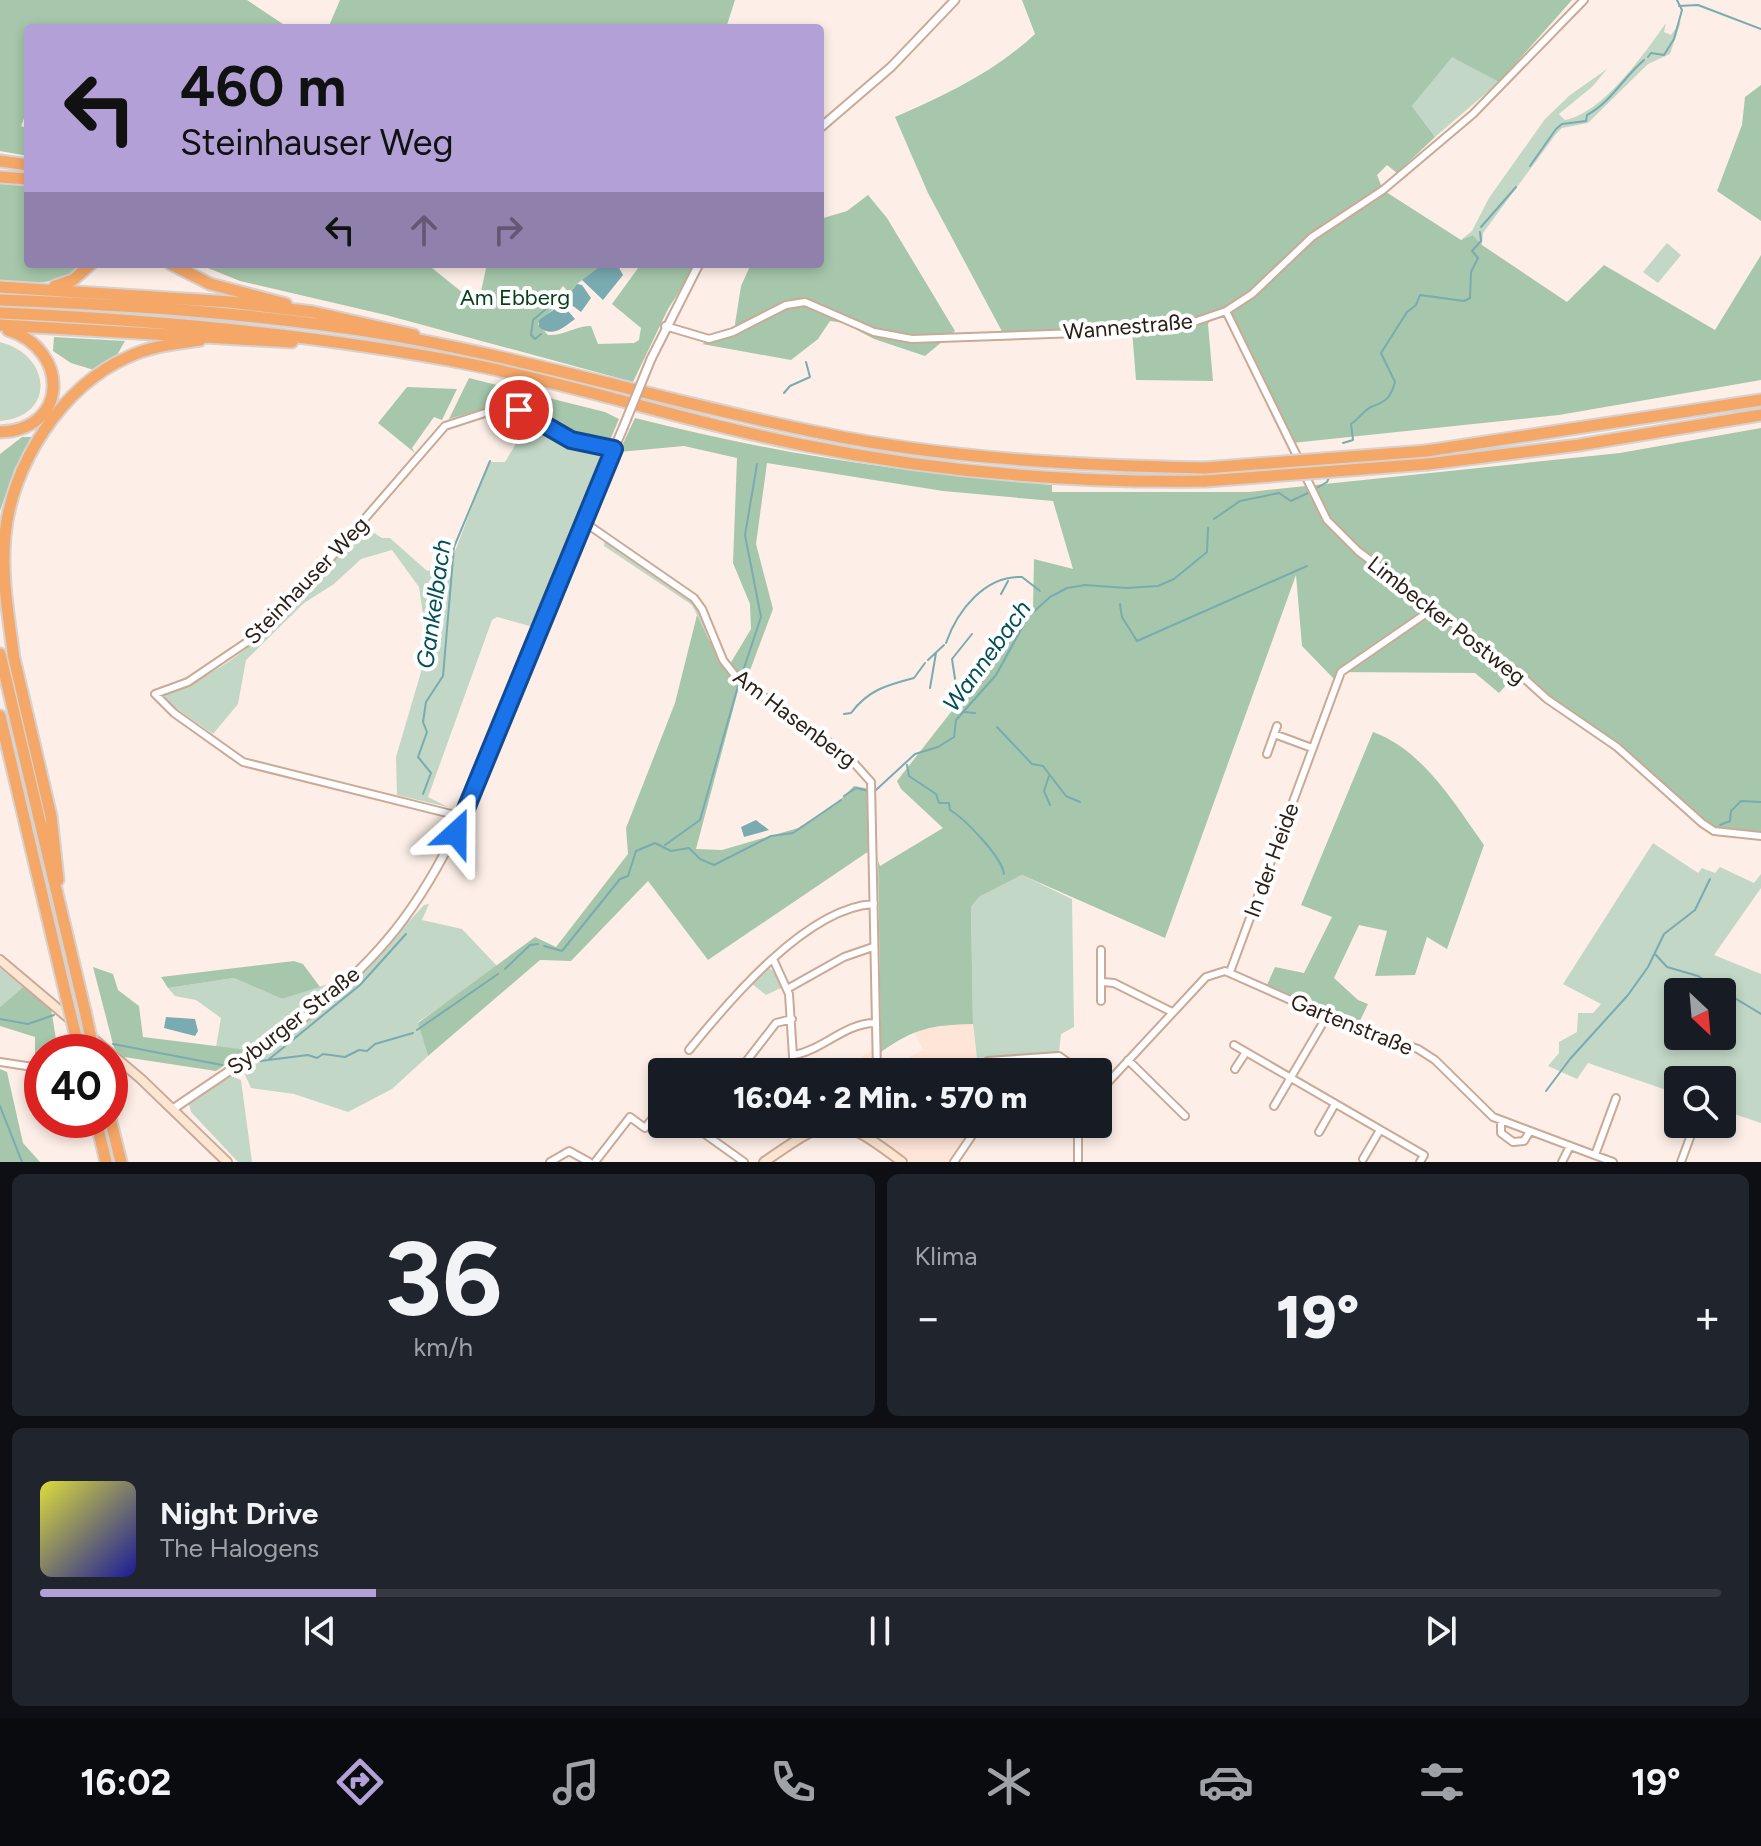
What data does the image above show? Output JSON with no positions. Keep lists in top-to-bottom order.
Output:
{
  "streets": {
    "street": [
      "Wannestraße",
      "Steinhauser Weg",
      "Limbecker Postweg",
      "Am Hasenberg",
      "In der Heide",
      "Syburger Straße",
      "Gartenstraße"
    ]
  },
  "crossings": [
    ["Wannestraße", "Limbecker Postweg"],
    ["Wannestraße", "Syburger Straße"],
    ["Steinhauser Weg", "Syburger Straße"],
    ["Limbecker Postweg", "In der Heide"],
    ["Am Hasenberg", "Syburger Straße"],
    ["In der Heide", "Gartenstraße"]
  ],
  "water": ["Gankelbach", "Wannebach"],
  "parks": ["Am Ebberg"],
  "north": "bottom right",
  "page": {
    "turn": ["460 m", "Steinhauser Weg"],
    "limit": "40",
    "trip": "16:04 · 2 Min. · 570 m",
    "tile": [
      ["36", "km/h"],
      "Klima"
    ],
    "heat": ["−", "19°", "+"],
    "song": ["Night Drive", "The Halogens"],
    "tabs": ["16:02", "19°"]
  }
}
